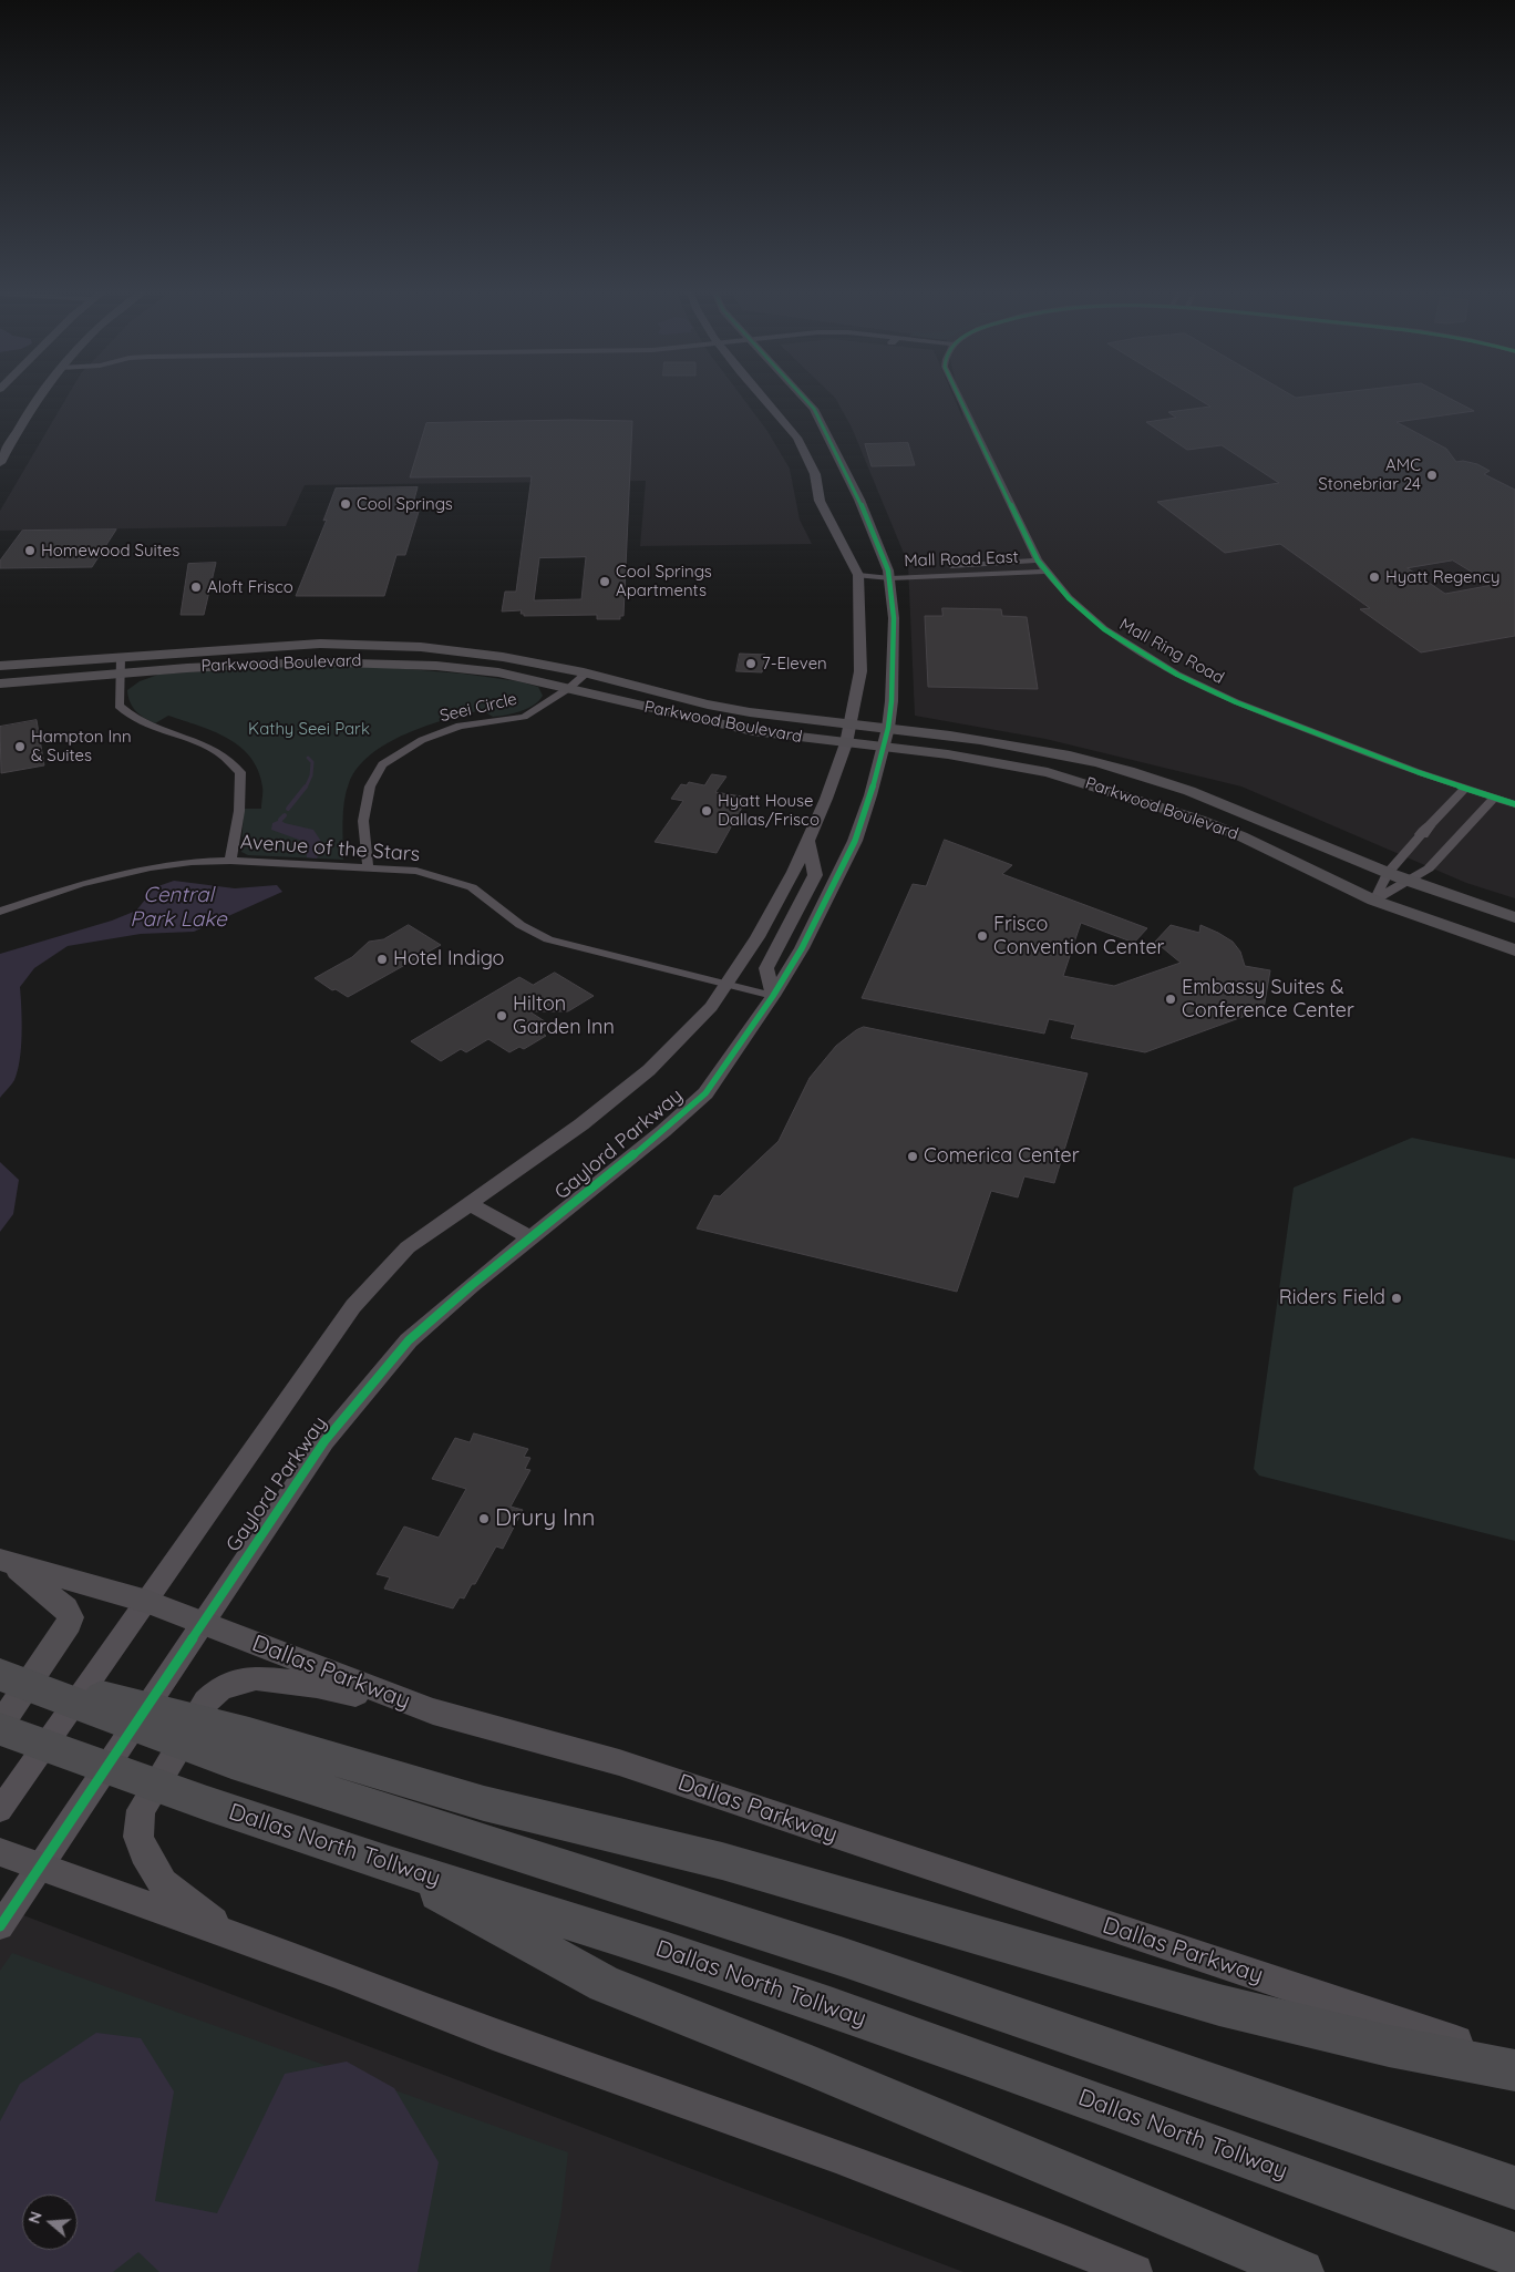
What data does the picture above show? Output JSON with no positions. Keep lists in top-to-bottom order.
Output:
{
  "streets": {
    "highway": ["Dallas North Tollway"],
    "main road": ["Parkwood Boulevard", "Dallas Parkway"],
    "street": [
      "Mall Road East",
      "Mall Ring Road",
      "Seei Circle",
      "Avenue of the Stars",
      "Gaylord Parkway"
    ]
  },
  "crossings": [
    ["Mall Road East", "Mall Ring Road"],
    ["Mall Road East", "Gaylord Parkway"],
    ["Parkwood Boulevard", "Seei Circle"],
    ["Parkwood Boulevard", "Gaylord Parkway"],
    ["Seei Circle", "Avenue of the Stars"],
    ["Avenue of the Stars", "Gaylord Parkway"],
    ["Gaylord Parkway", "Dallas Parkway"]
  ],
  "water": ["Central Park Lake"],
  "parks": ["Kathy Seei Park"],
  "places": [
    "AMC Stonebriar 24",
    "Cool Springs",
    "Homewood Suites",
    "Hyatt Regency",
    "Cool Springs Apartments",
    "Aloft Frisco",
    "7-Eleven",
    "Hampton Inn & Suites",
    "Hyatt House Dallas/Frisco",
    "Frisco Convention Center",
    "Hotel Indigo",
    "Embassy Suites & Conference Center",
    "Hilton Garden Inn",
    "Comerica Center",
    "Riders Field",
    "Drury Inn"
  ],
  "north": "left"
}
